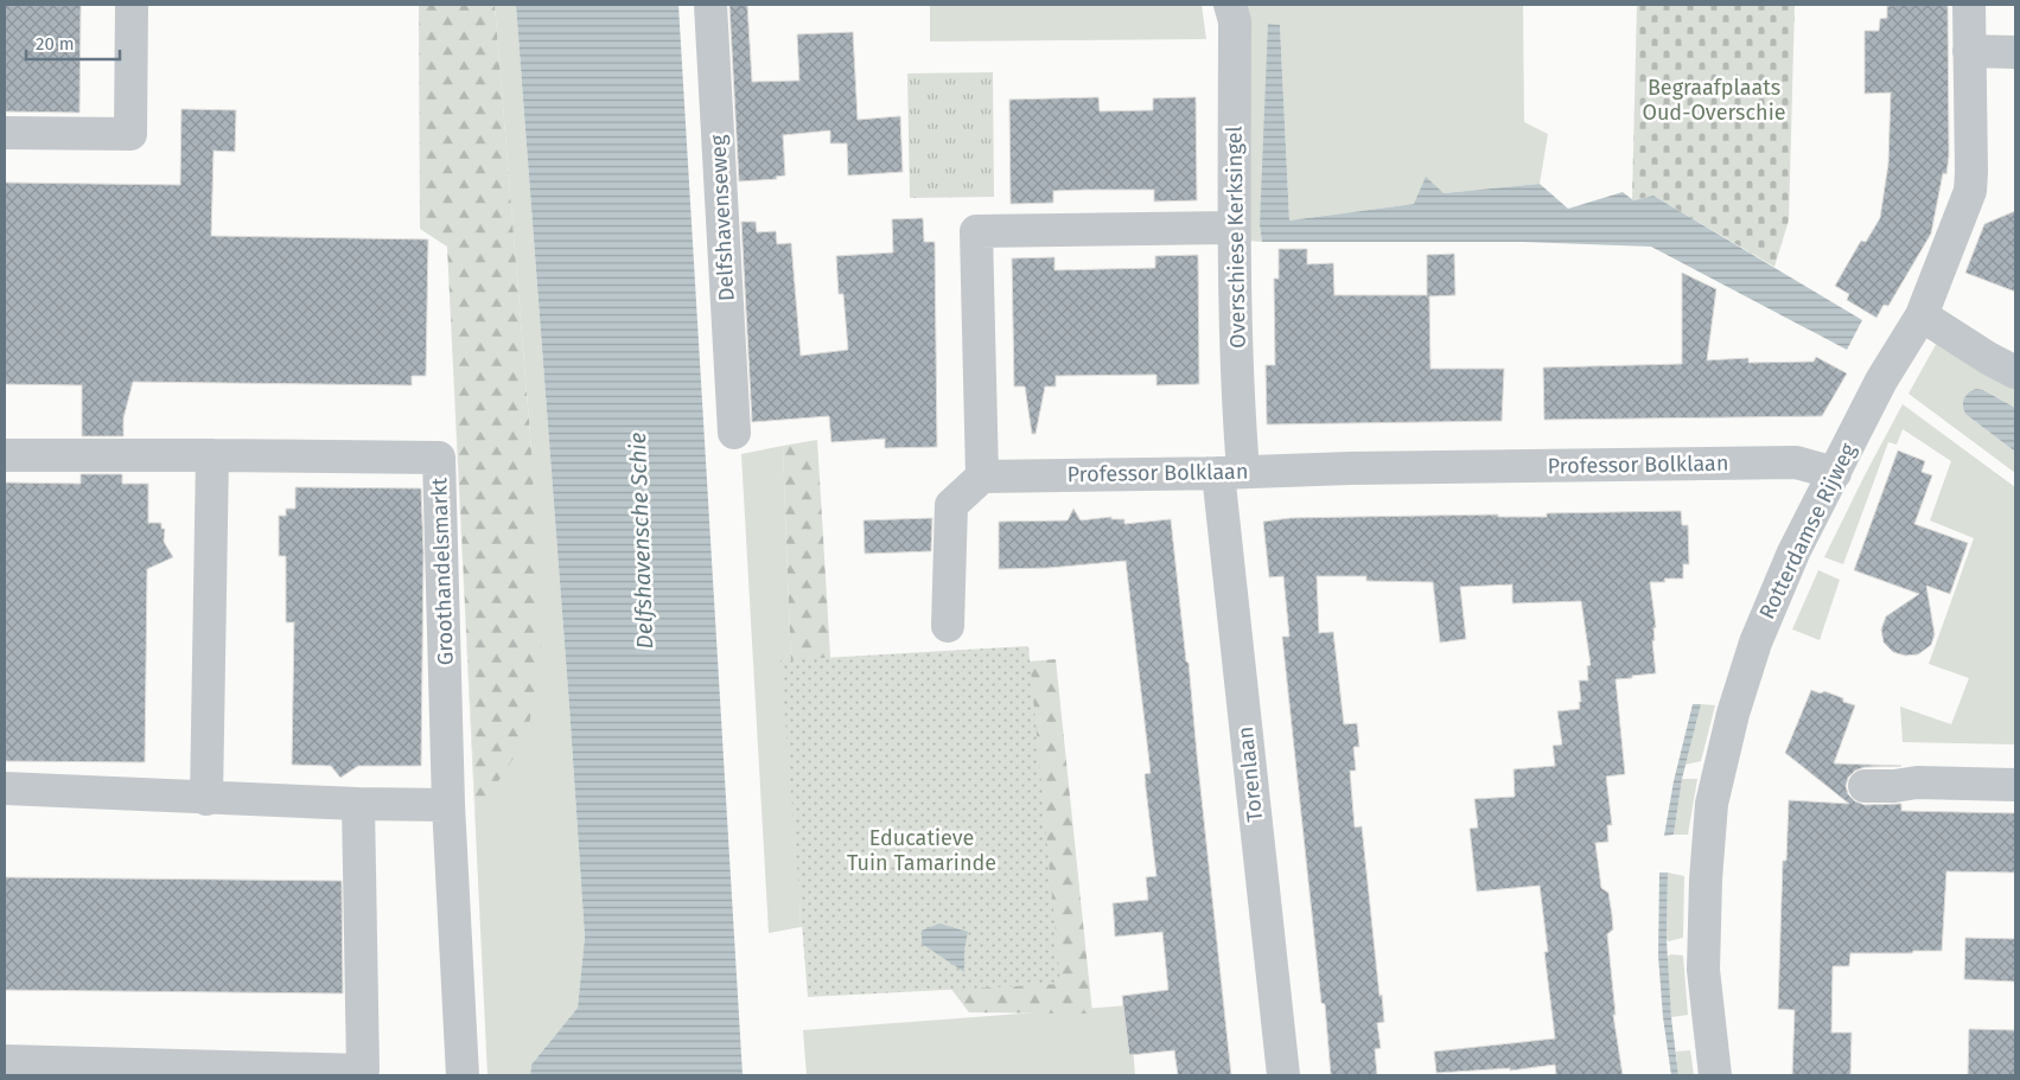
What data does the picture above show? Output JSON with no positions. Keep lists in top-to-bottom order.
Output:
{
  "streets": {
    "street": [
      "Delfshavenseweg",
      "Overschiese Kerksingel",
      "Professor Bolklaan",
      "Rotterdamse Rijweg",
      "Groothandelsmarkt",
      "Torenlaan"
    ]
  },
  "crossings": [
    ["Overschiese Kerksingel", "Professor Bolklaan"],
    ["Overschiese Kerksingel", "Torenlaan"],
    ["Professor Bolklaan", "Rotterdamse Rijweg"],
    ["Professor Bolklaan", "Torenlaan"]
  ],
  "water": ["Delfshavensche Schie"],
  "parks": ["Begraafplaats Oud-Overschie", "Educatieve Tuin Tamarinde"],
  "scale_bar": "20 m"
}
